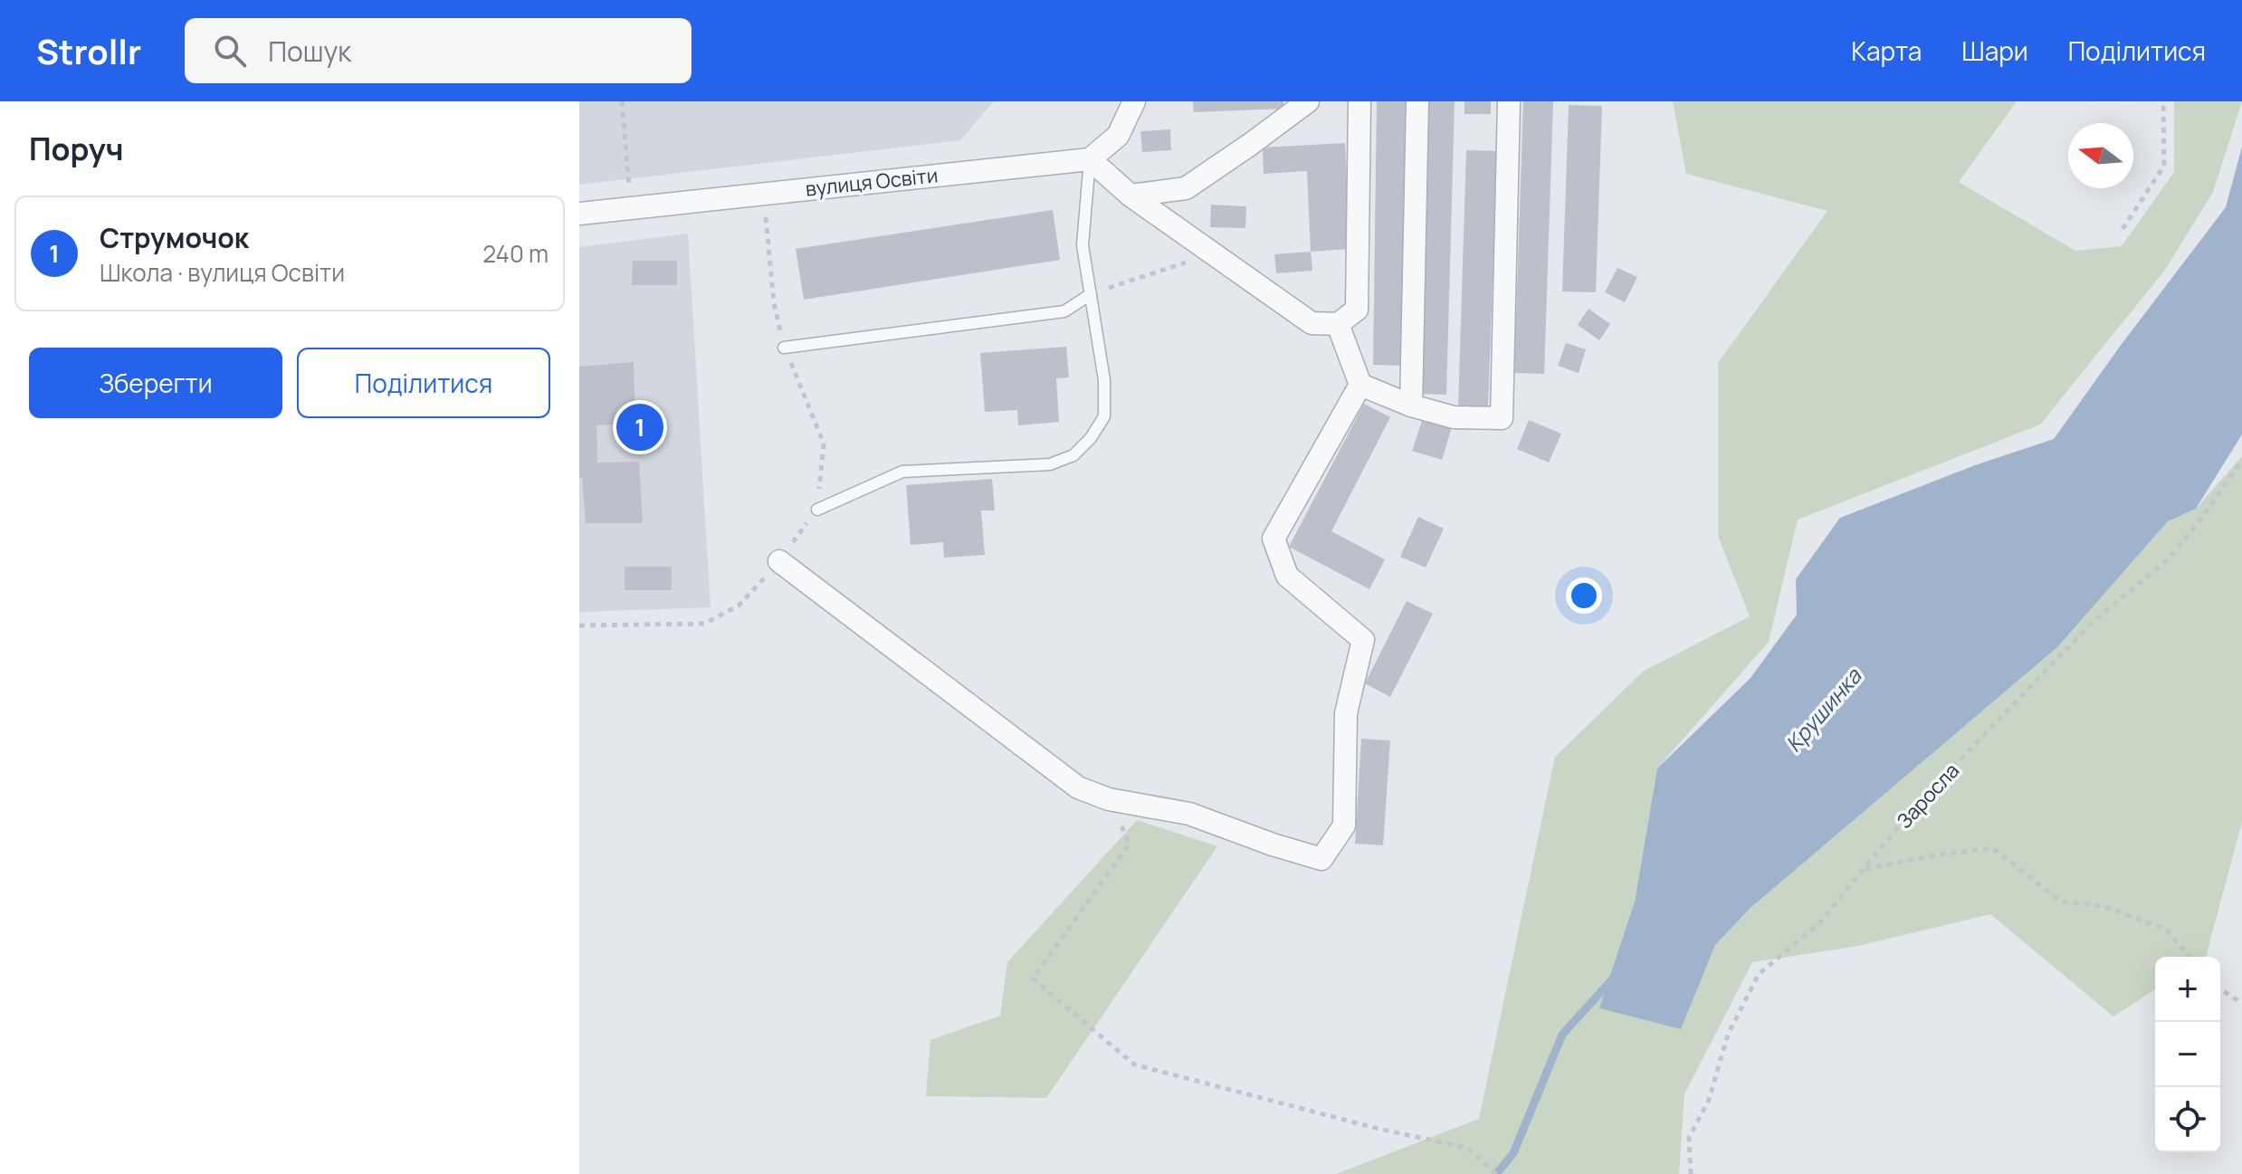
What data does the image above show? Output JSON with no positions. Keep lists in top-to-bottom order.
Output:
{
  "streets": {
    "street": ["вулиця Освіти"],
    "path": ["Заросла"]
  },
  "water": ["Крушинка"],
  "north": "left",
  "page": {
    "header": "Strollr",
    "search": "Пошук",
    "nav": ["Карта", "Шари", "Поділитися"],
    "heading": "Поруч",
    "list": [
      {
        "mark": "1",
        "name": "Струмочок",
        "note": "Школа · вулиця Освіти",
        "value": "240 m"
      }
    ],
    "buttons": ["Зберегти", "Поділитися"],
    "pins": "1",
    "map_buttons": ["+", "−"]
  }
}
